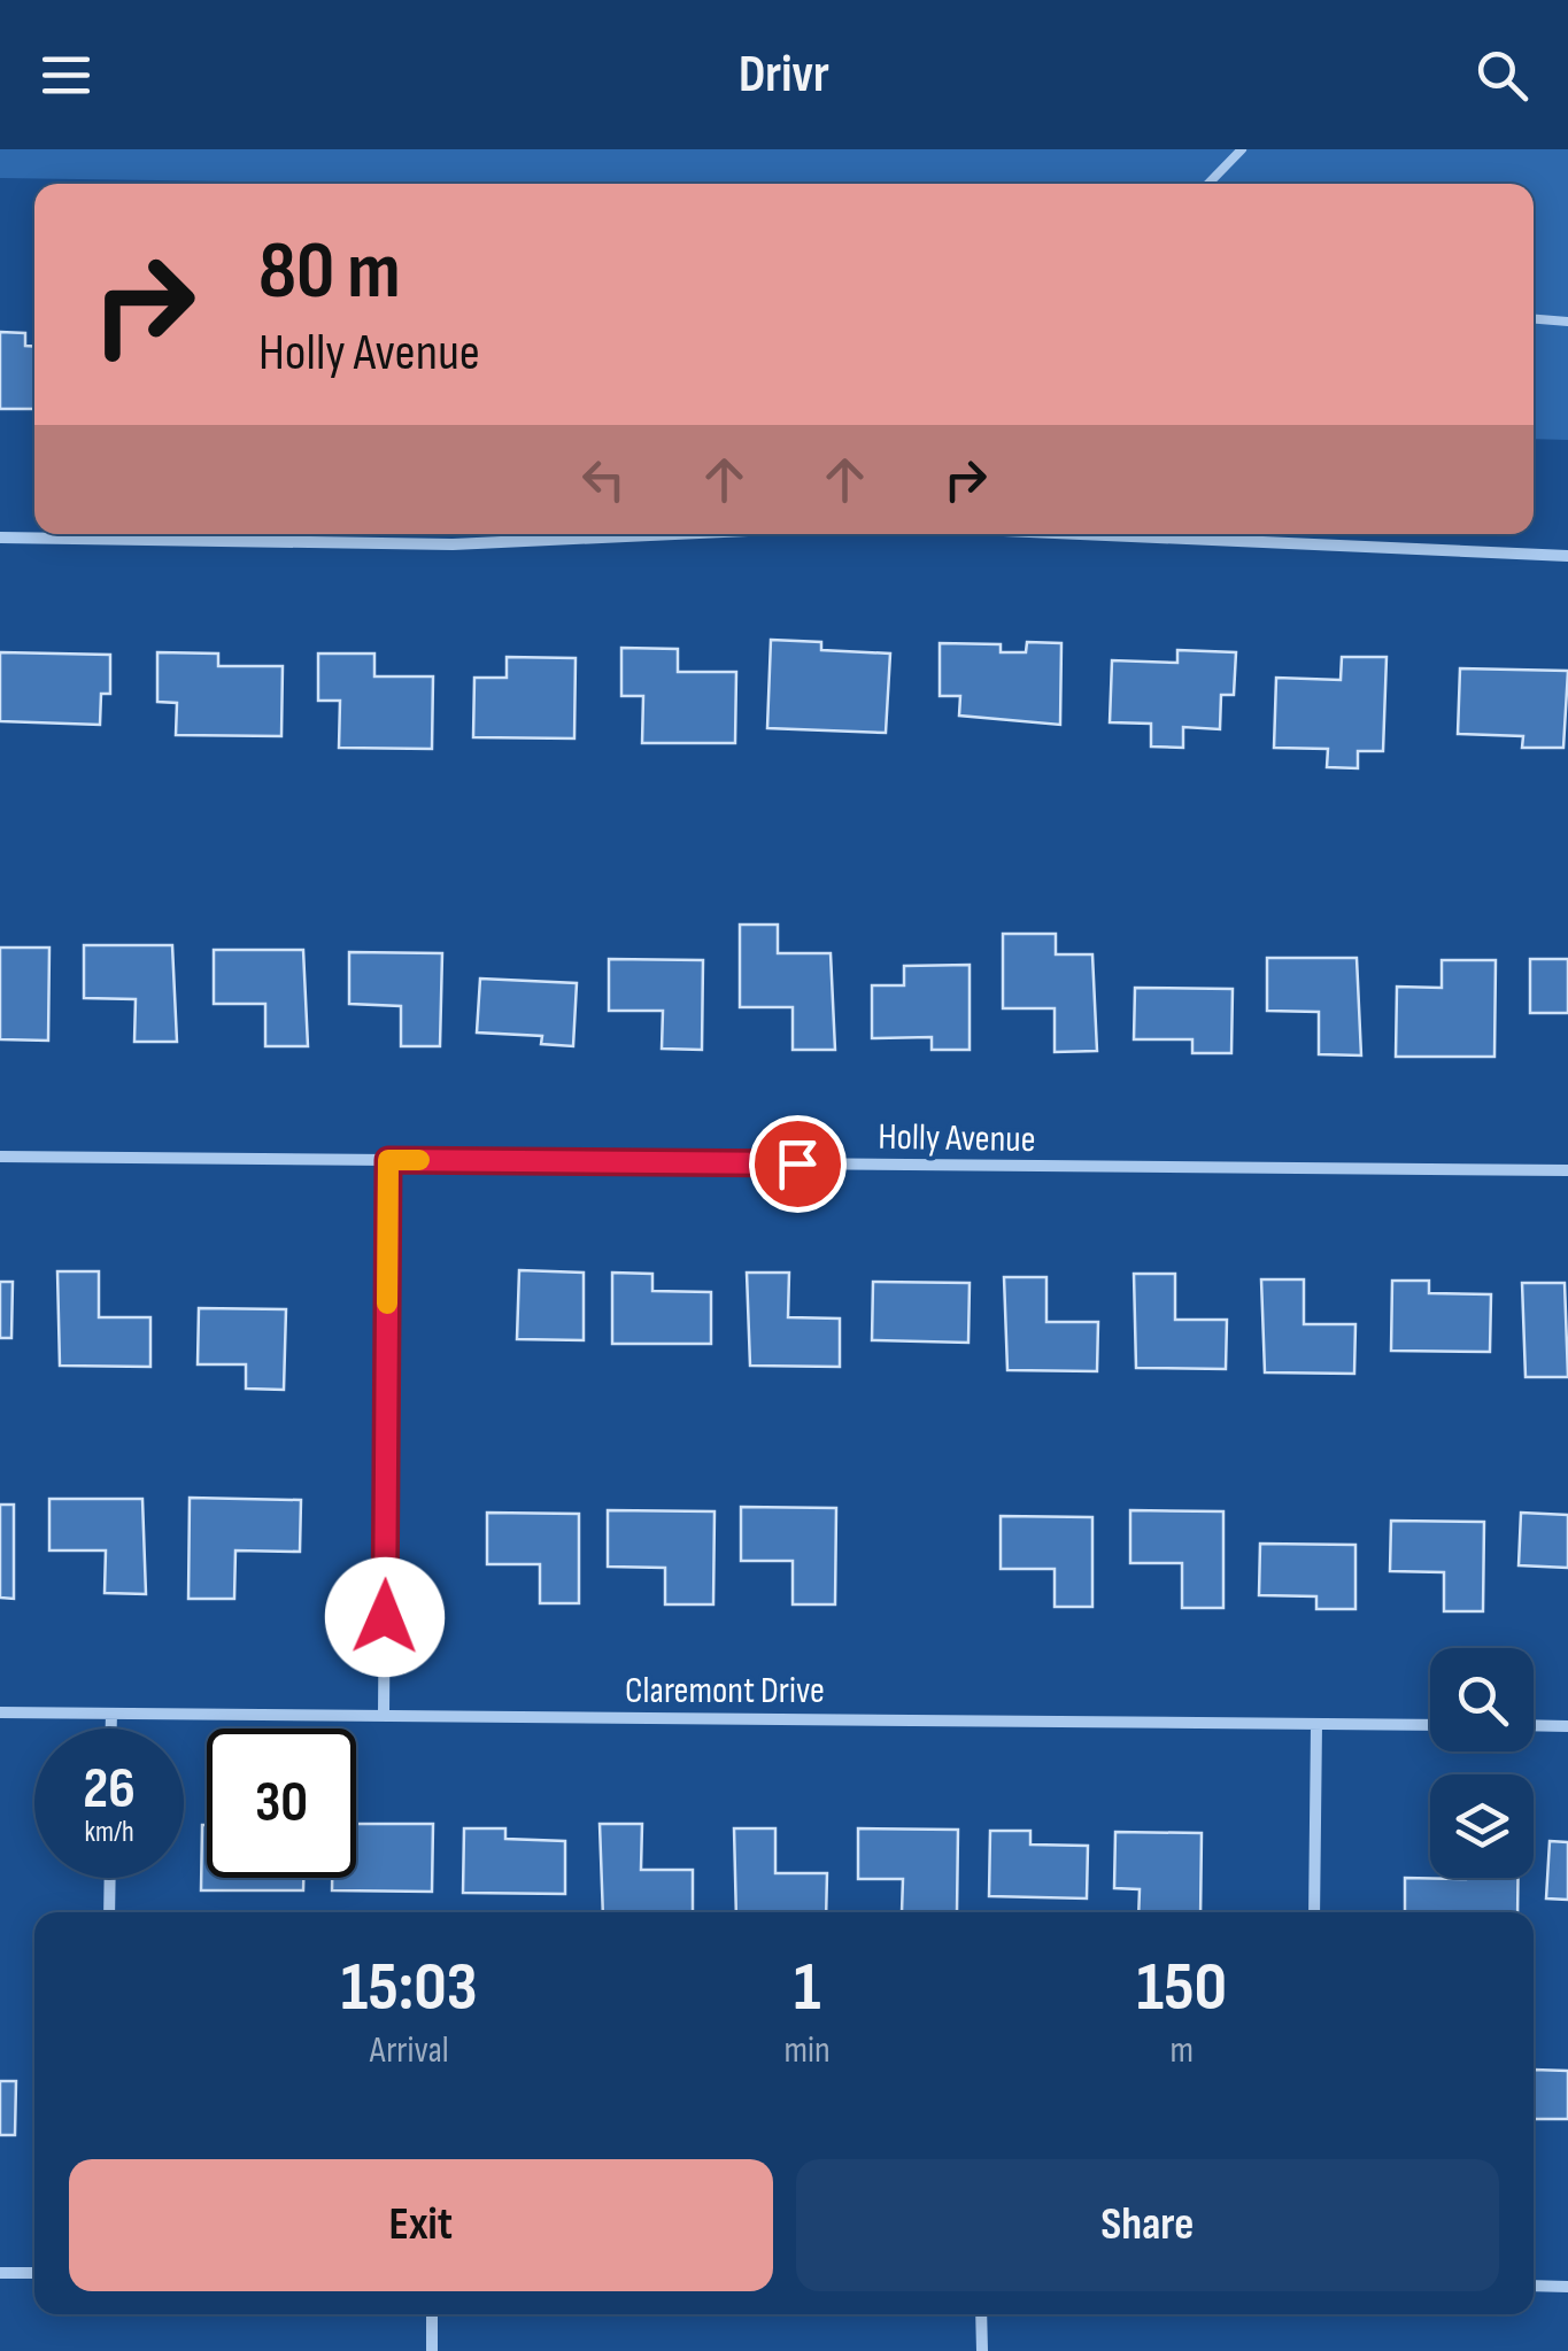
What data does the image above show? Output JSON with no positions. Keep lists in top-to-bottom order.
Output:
{
  "streets": {
    "street": ["Holly Avenue", "Claremont Drive"]
  },
  "page": {
    "header": "Drivr",
    "turn": ["80 m", "Holly Avenue"],
    "speed": "26 km/h",
    "limit": "30",
    "eta": [
      "15:03",
      "Arrival",
      "1",
      "min",
      "150",
      "m"
    ],
    "buttons": ["Exit", "Share"]
  }
}
